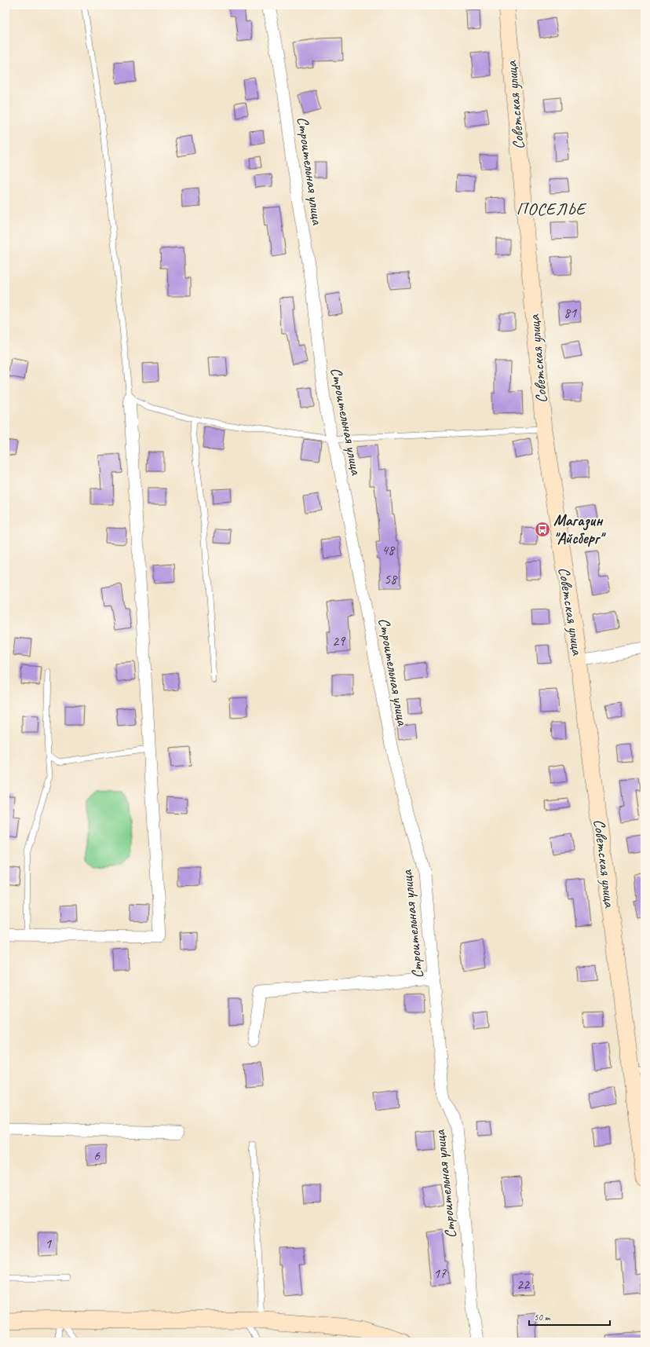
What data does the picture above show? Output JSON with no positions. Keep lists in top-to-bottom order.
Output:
{
  "streets": {
    "main road": ["Советская улица"],
    "street": ["Строительная улица"]
  },
  "districts": ["ПОСЕЛЬЕ"],
  "places": {
    "bus stop": ["Магазин \"Айсберг\""]
  },
  "house_numbers": [
    "81",
    "48",
    "58",
    "29",
    "6",
    "1",
    "17",
    "22"
  ],
  "scale_bar": "50 m"
}
